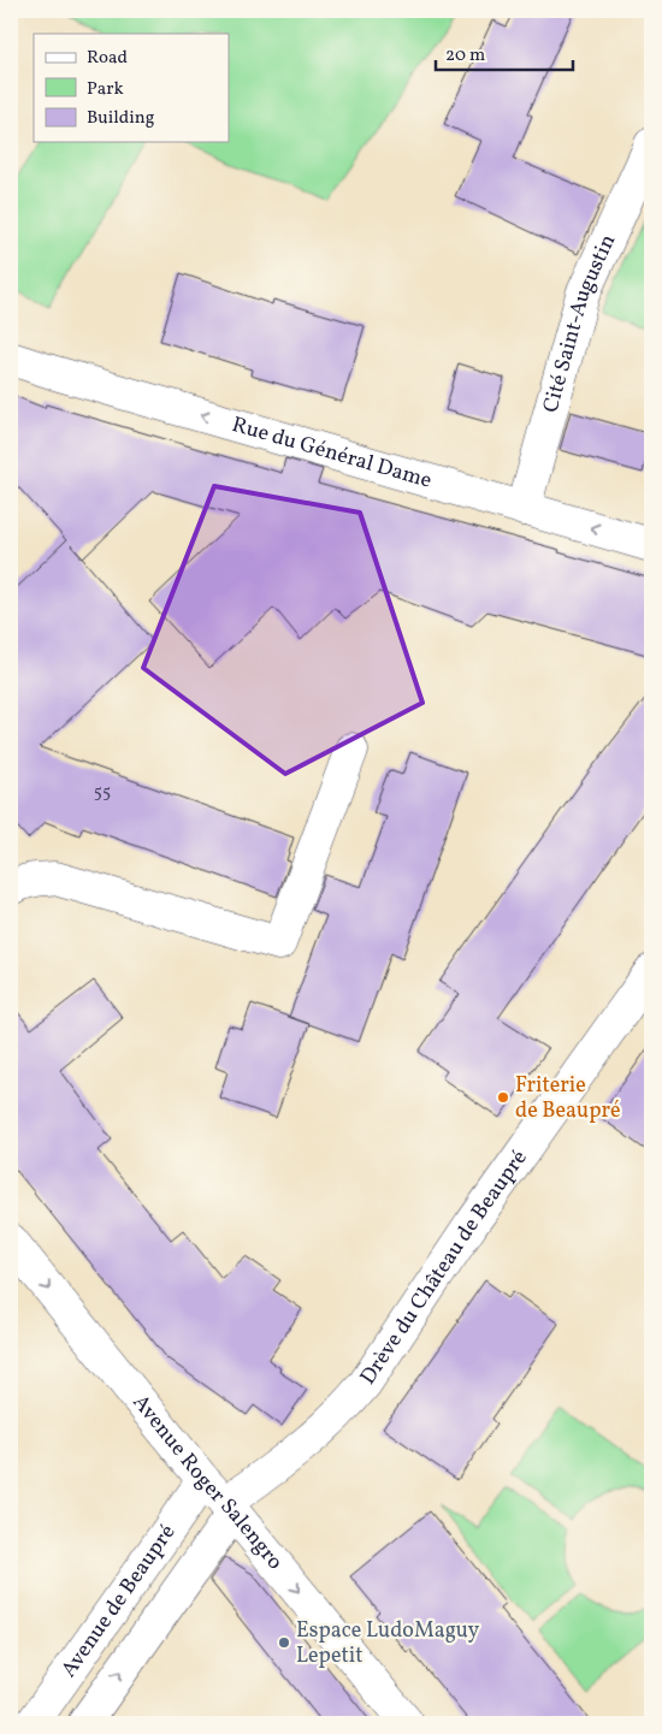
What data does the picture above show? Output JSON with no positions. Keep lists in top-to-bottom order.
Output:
{
  "streets": {
    "street": [
      "Cité Saint-Augustin",
      "Rue du Général Dame",
      "Drève du Château de Beaupré",
      "Avenue Roger Salengro",
      "Avenue de Beaupré"
    ]
  },
  "crossings": [
    ["Cité Saint-Augustin", "Rue du Général Dame"],
    ["Drève du Château de Beaupré", "Avenue Roger Salengro"],
    ["Drève du Château de Beaupré", "Avenue de Beaupré"],
    ["Avenue Roger Salengro", "Avenue de Beaupré"]
  ],
  "one_way": ["Rue du Général Dame", "Avenue Roger Salengro"],
  "places": ["Friterie de Beaupré", "Espace LudoMaguy Lepetit"],
  "house_numbers": ["55"],
  "legend": ["Road", "Park", "Building"],
  "scale_bar": "20 m"
}
